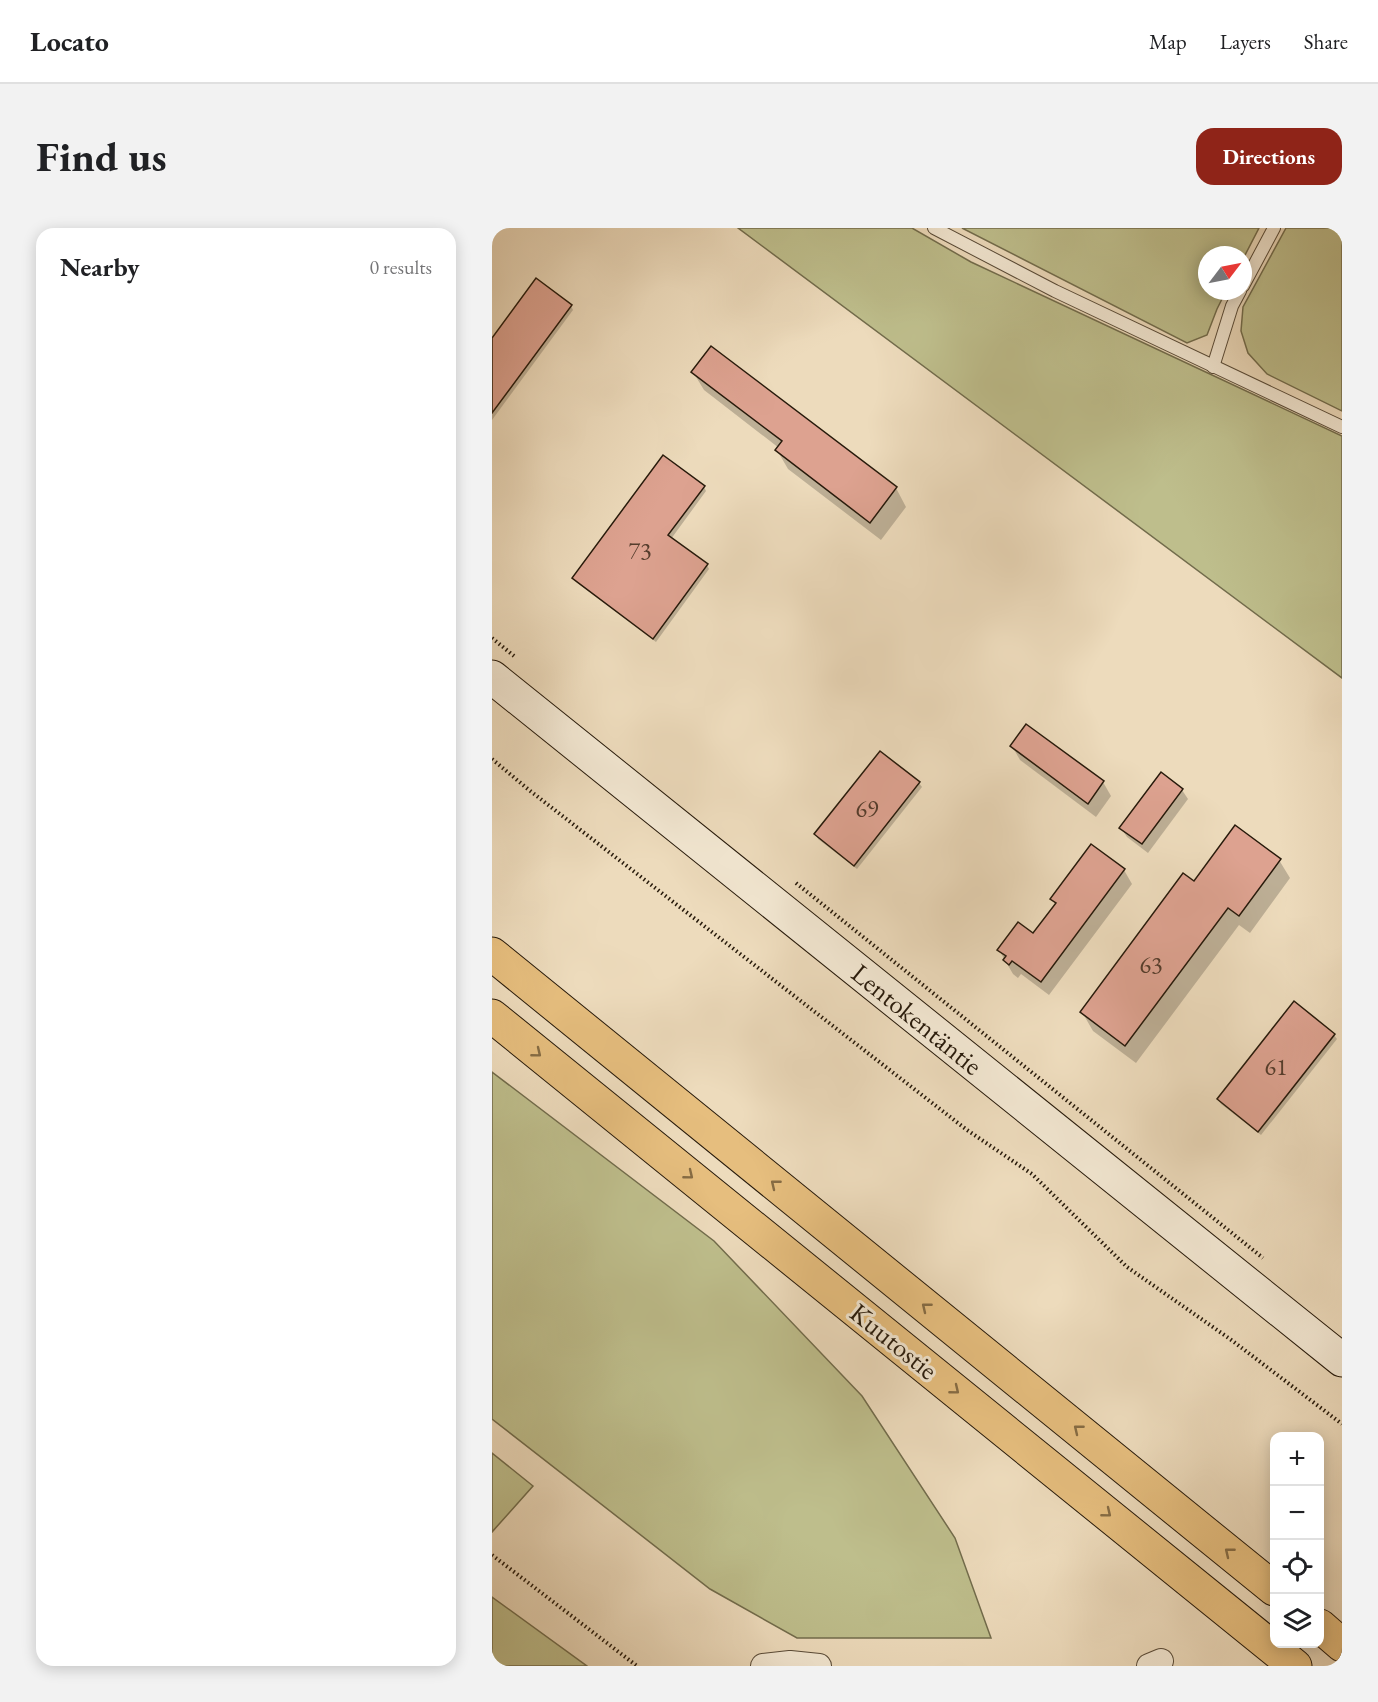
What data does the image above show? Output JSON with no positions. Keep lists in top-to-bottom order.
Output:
{
  "streets": {
    "highway": ["Kuutostie"],
    "street": ["Lentokentäntie"]
  },
  "house_numbers": [
    "73",
    "69",
    "63",
    "61"
  ],
  "north": "top right",
  "page": {
    "header": "Locato",
    "nav": ["Map", "Layers", "Share"],
    "buttons": "Directions",
    "title": "Find us",
    "heading": ["Nearby", "0 results"],
    "map_buttons": ["+", "−"]
  }
}
